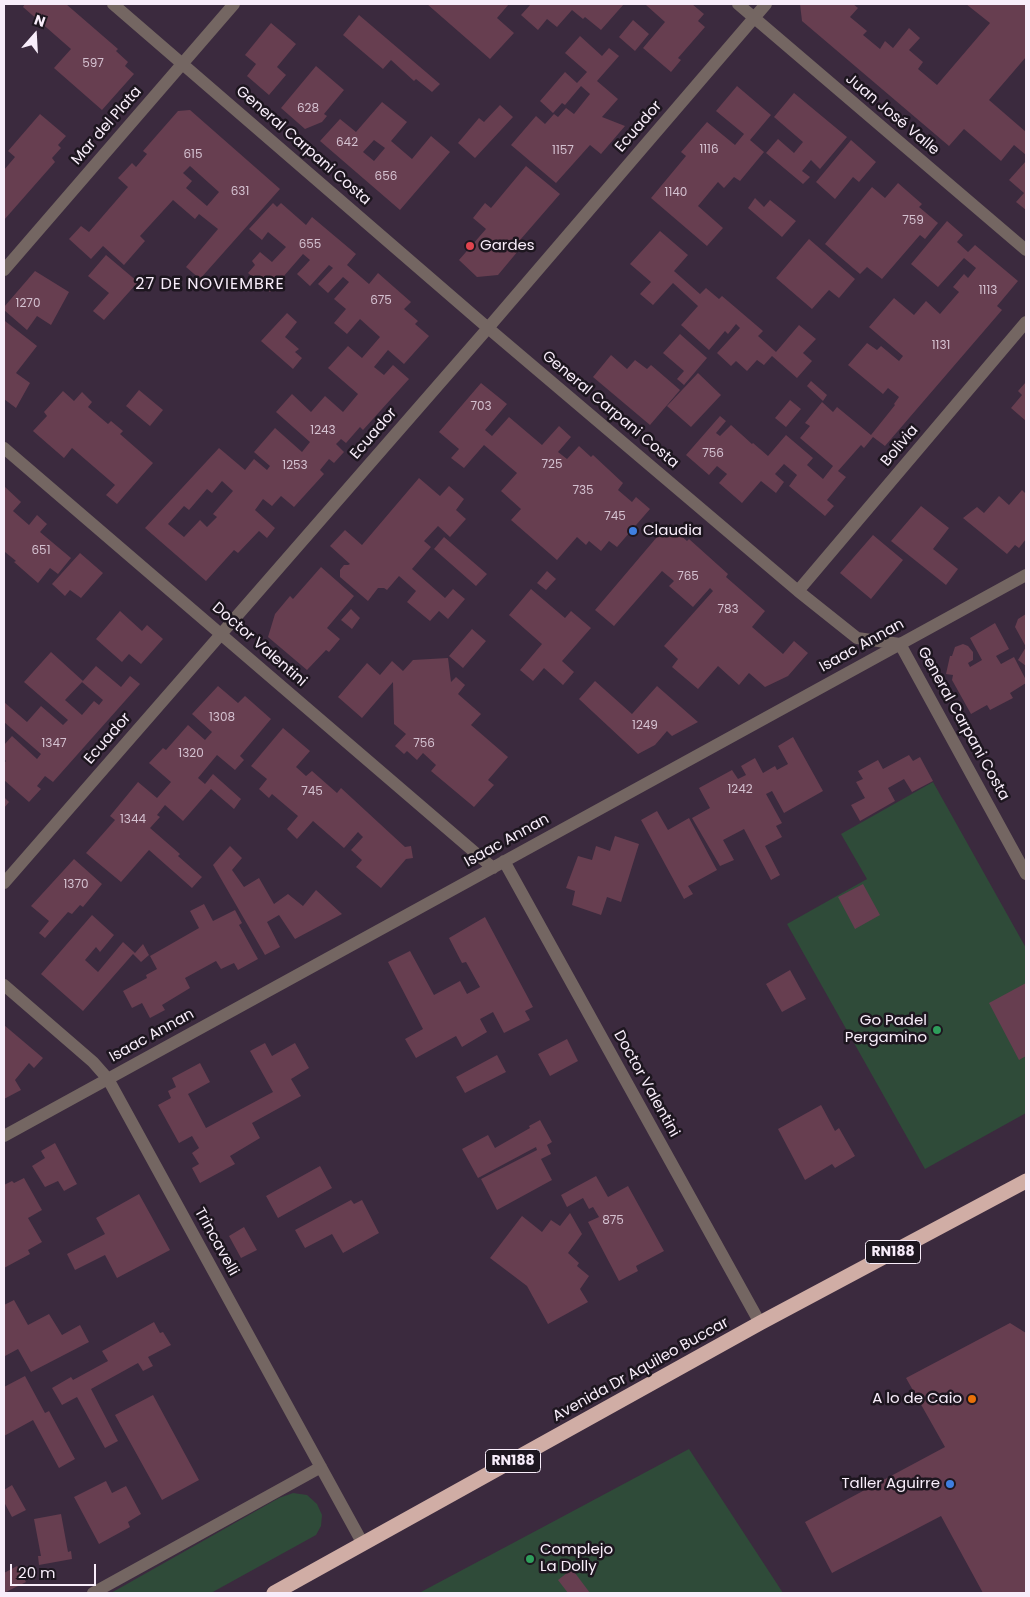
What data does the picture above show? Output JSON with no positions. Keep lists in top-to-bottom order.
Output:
{
  "streets": {
    "highway": ["RN188", "Avenida Dr Aquileo Buccar"],
    "street": [
      "Juan José Valle",
      "Mar del Plata",
      "Ecuador",
      "General Carpani Costa",
      "Bolivia",
      "Doctor Valentini",
      "Isaac Annan",
      "Trincavelli"
    ]
  },
  "crossings": [
    ["Juan José Valle", "Ecuador"],
    ["Mar del Plata", "General Carpani Costa"],
    ["Ecuador", "General Carpani Costa"],
    ["Ecuador", "Doctor Valentini"],
    ["General Carpani Costa", "Bolivia"],
    ["General Carpani Costa", "Isaac Annan"],
    ["Doctor Valentini", "Isaac Annan"],
    ["Doctor Valentini", "Avenida Dr Aquileo Buccar"],
    ["Isaac Annan", "Trincavelli"],
    ["Trincavelli", "Avenida Dr Aquileo Buccar"]
  ],
  "districts": ["27 DE NOVIEMBRE"],
  "places": [
    "Gardes",
    "Claudia",
    "Go Padel Pergamino",
    "A lo de Caio",
    "Taller Aguirre",
    "Complejo La Dolly"
  ],
  "house_numbers": [
    "597",
    "628",
    "642",
    "1116",
    "1157",
    "615",
    "656",
    "631",
    "1140",
    "759",
    "655",
    "1113",
    "675",
    "1270",
    "1131",
    "703",
    "1243",
    "756",
    "725",
    "1253",
    "735",
    "745",
    "651",
    "765",
    "783",
    "1308",
    "1249",
    "1347",
    "756",
    "1320",
    "1242",
    "745",
    "1344",
    "1370",
    "875"
  ],
  "scale_bar": "20 m",
  "north": "top"
}
